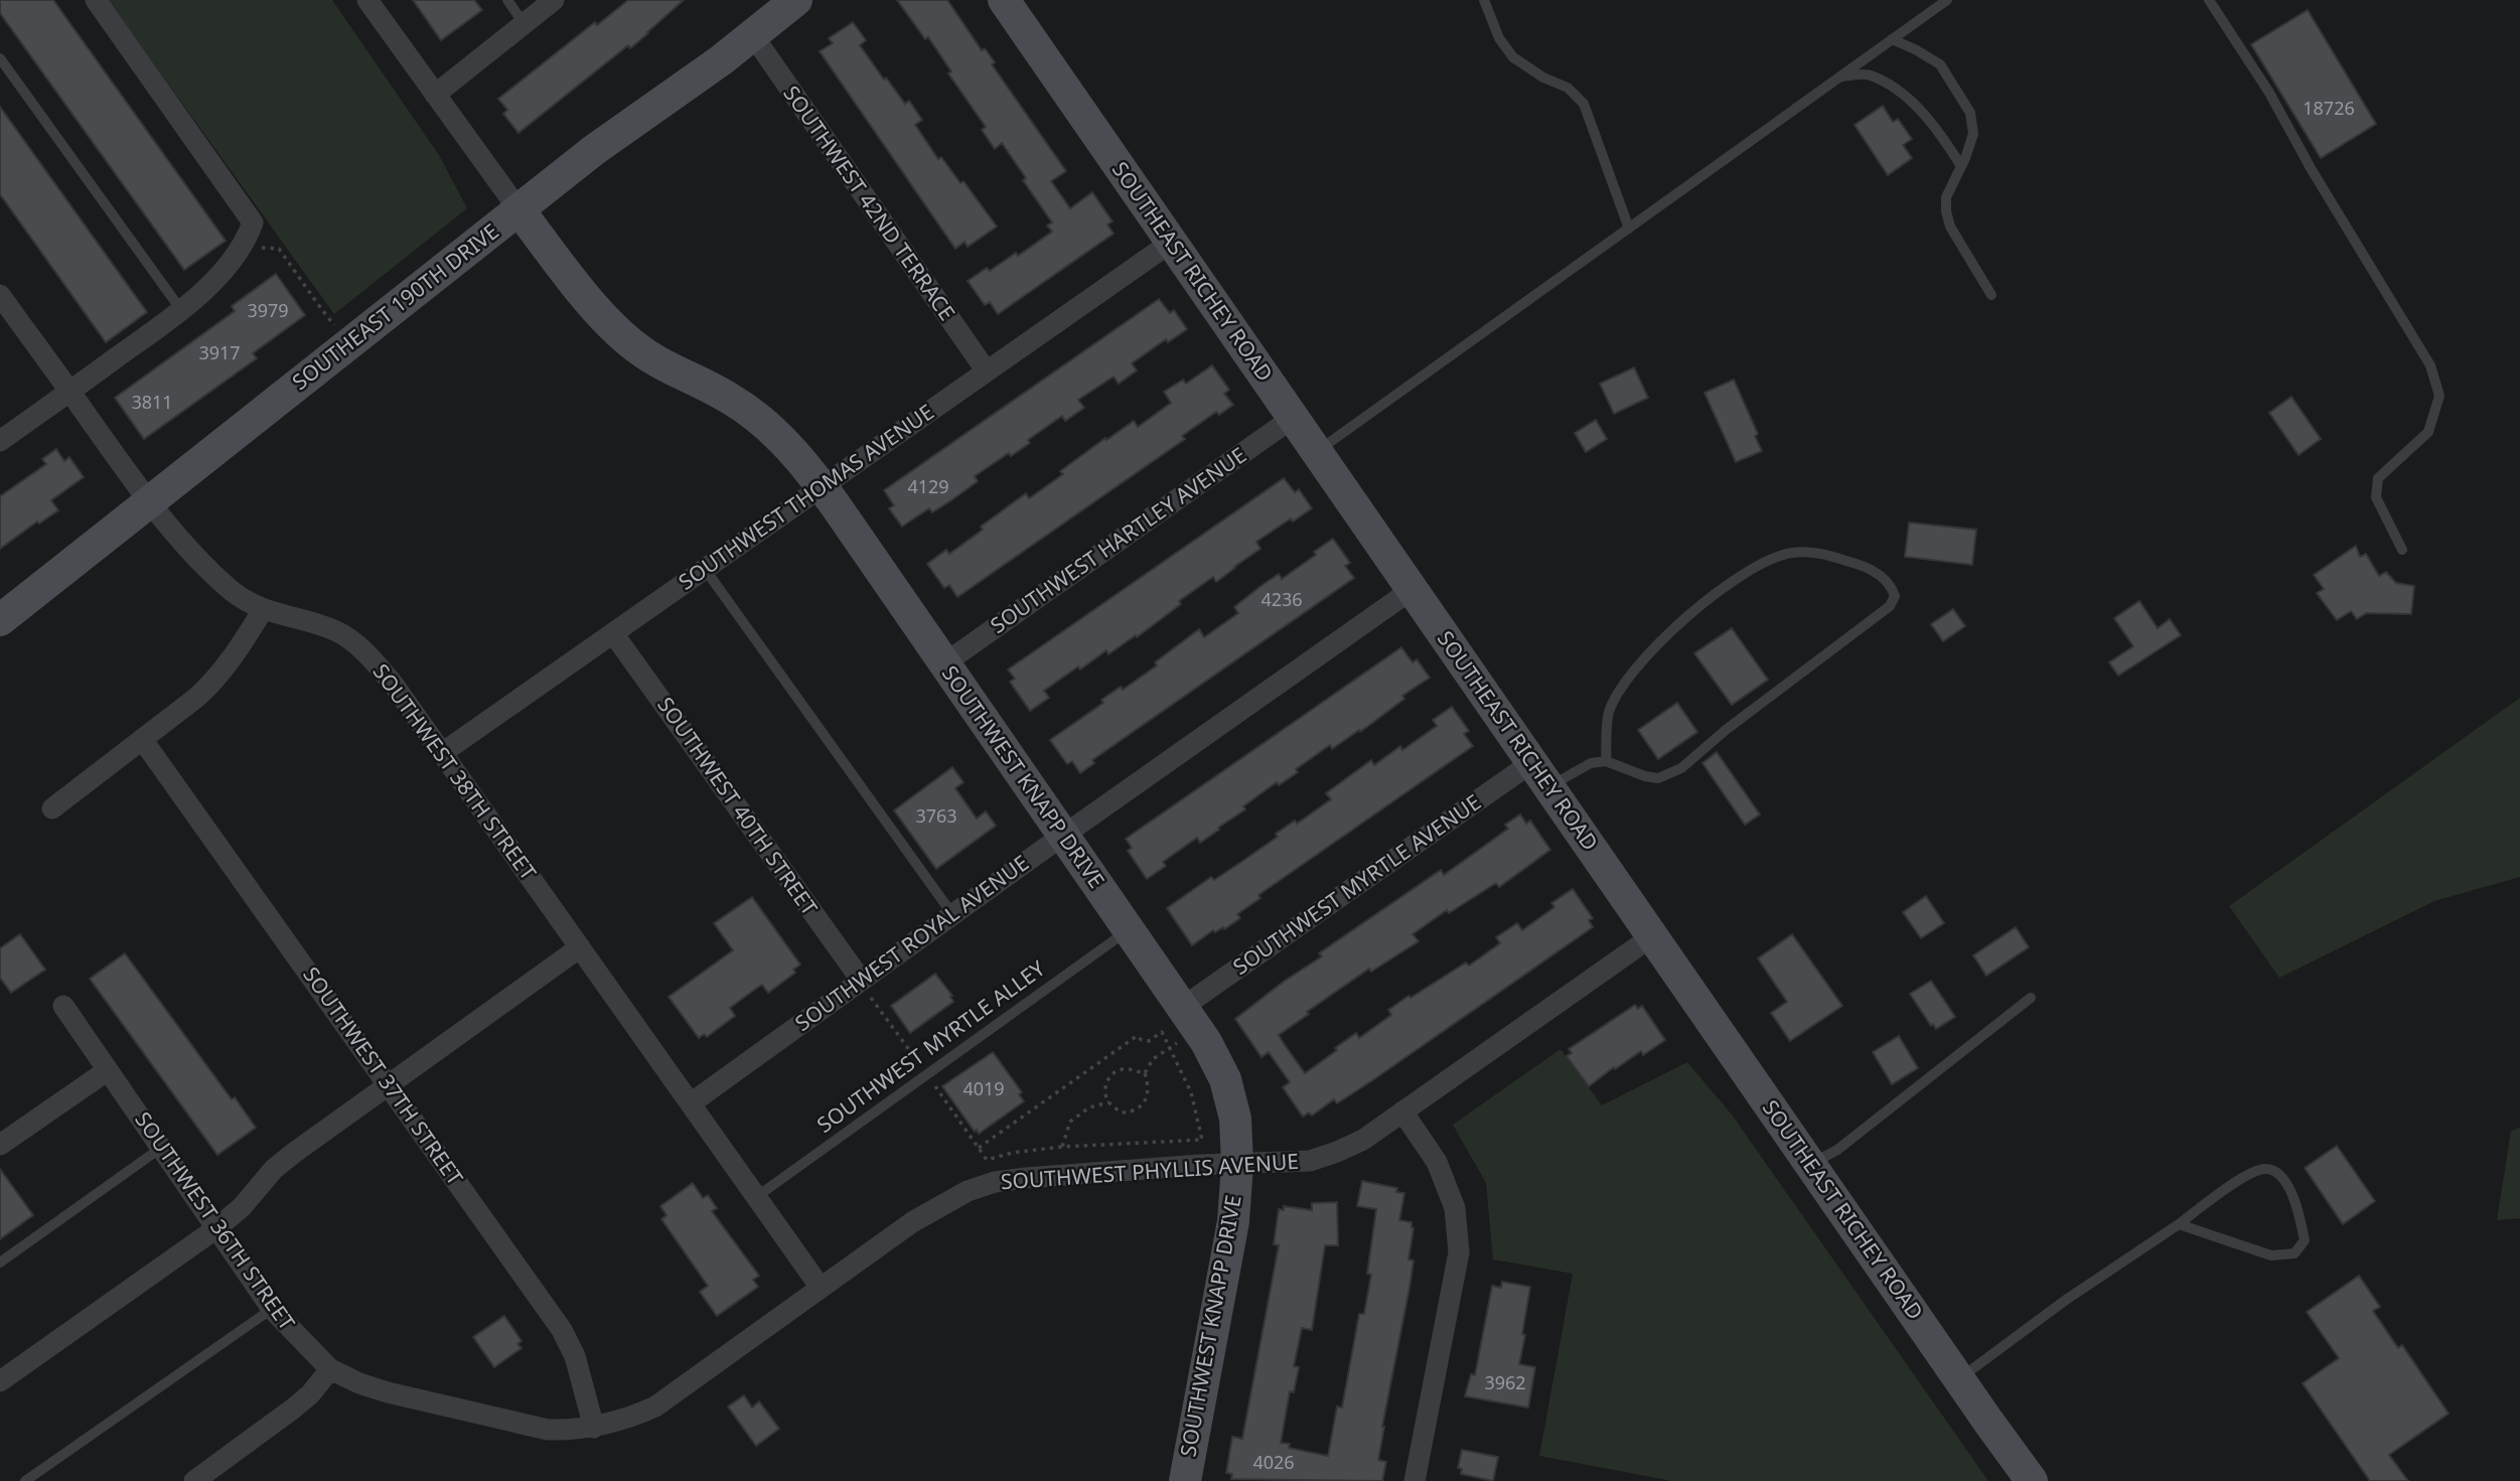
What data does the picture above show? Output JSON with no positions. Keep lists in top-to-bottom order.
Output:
{
  "streets": {
    "main road": ["SOUTHEAST RICHEY ROAD", "SOUTHEAST 190TH DRIVE", "SOUTHWEST KNAPP DRIVE"],
    "street": [
      "SOUTHWEST 42ND TERRACE",
      "SOUTHWEST THOMAS AVENUE",
      "SOUTHWEST HARTLEY AVENUE",
      "SOUTHWEST 38TH STREET",
      "SOUTHWEST 40TH STREET",
      "SOUTHWEST MYRTLE AVENUE",
      "SOUTHWEST ROYAL AVENUE",
      "SOUTHWEST 37TH STREET",
      "SOUTHWEST PHYLLIS AVENUE",
      "SOUTHWEST 36TH STREET"
    ],
    "lane": ["SOUTHWEST MYRTLE ALLEY"]
  },
  "crossings": [
    ["SOUTHWEST 42ND TERRACE", "SOUTHEAST 190TH DRIVE"],
    ["SOUTHWEST 42ND TERRACE", "SOUTHWEST THOMAS AVENUE"],
    ["SOUTHEAST RICHEY ROAD", "SOUTHWEST THOMAS AVENUE"],
    ["SOUTHEAST RICHEY ROAD", "SOUTHWEST HARTLEY AVENUE"],
    ["SOUTHEAST RICHEY ROAD", "SOUTHWEST MYRTLE AVENUE"],
    ["SOUTHEAST RICHEY ROAD", "SOUTHWEST ROYAL AVENUE"],
    ["SOUTHEAST RICHEY ROAD", "SOUTHWEST PHYLLIS AVENUE"],
    ["SOUTHEAST 190TH DRIVE", "SOUTHWEST 38TH STREET"],
    ["SOUTHEAST 190TH DRIVE", "SOUTHWEST KNAPP DRIVE"],
    ["SOUTHWEST THOMAS AVENUE", "SOUTHWEST 38TH STREET"],
    ["SOUTHWEST THOMAS AVENUE", "SOUTHWEST KNAPP DRIVE"],
    ["SOUTHWEST THOMAS AVENUE", "SOUTHWEST 40TH STREET"],
    ["SOUTHWEST HARTLEY AVENUE", "SOUTHWEST KNAPP DRIVE"],
    ["SOUTHWEST 38TH STREET", "SOUTHWEST ROYAL AVENUE"],
    ["SOUTHWEST 38TH STREET", "SOUTHWEST MYRTLE ALLEY"],
    ["SOUTHWEST 38TH STREET", "SOUTHWEST PHYLLIS AVENUE"],
    ["SOUTHWEST KNAPP DRIVE", "SOUTHWEST MYRTLE AVENUE"],
    ["SOUTHWEST KNAPP DRIVE", "SOUTHWEST ROYAL AVENUE"],
    ["SOUTHWEST KNAPP DRIVE", "SOUTHWEST MYRTLE ALLEY"],
    ["SOUTHWEST KNAPP DRIVE", "SOUTHWEST PHYLLIS AVENUE"],
    ["SOUTHWEST 40TH STREET", "SOUTHWEST ROYAL AVENUE"],
    ["SOUTHWEST 37TH STREET", "SOUTHWEST PHYLLIS AVENUE"],
    ["SOUTHWEST PHYLLIS AVENUE", "SOUTHWEST 36TH STREET"]
  ],
  "house_numbers": [
    "18726",
    "3979",
    "3917",
    "3811",
    "4129",
    "4236",
    "3763",
    "4019",
    "3962",
    "4026"
  ]
}
